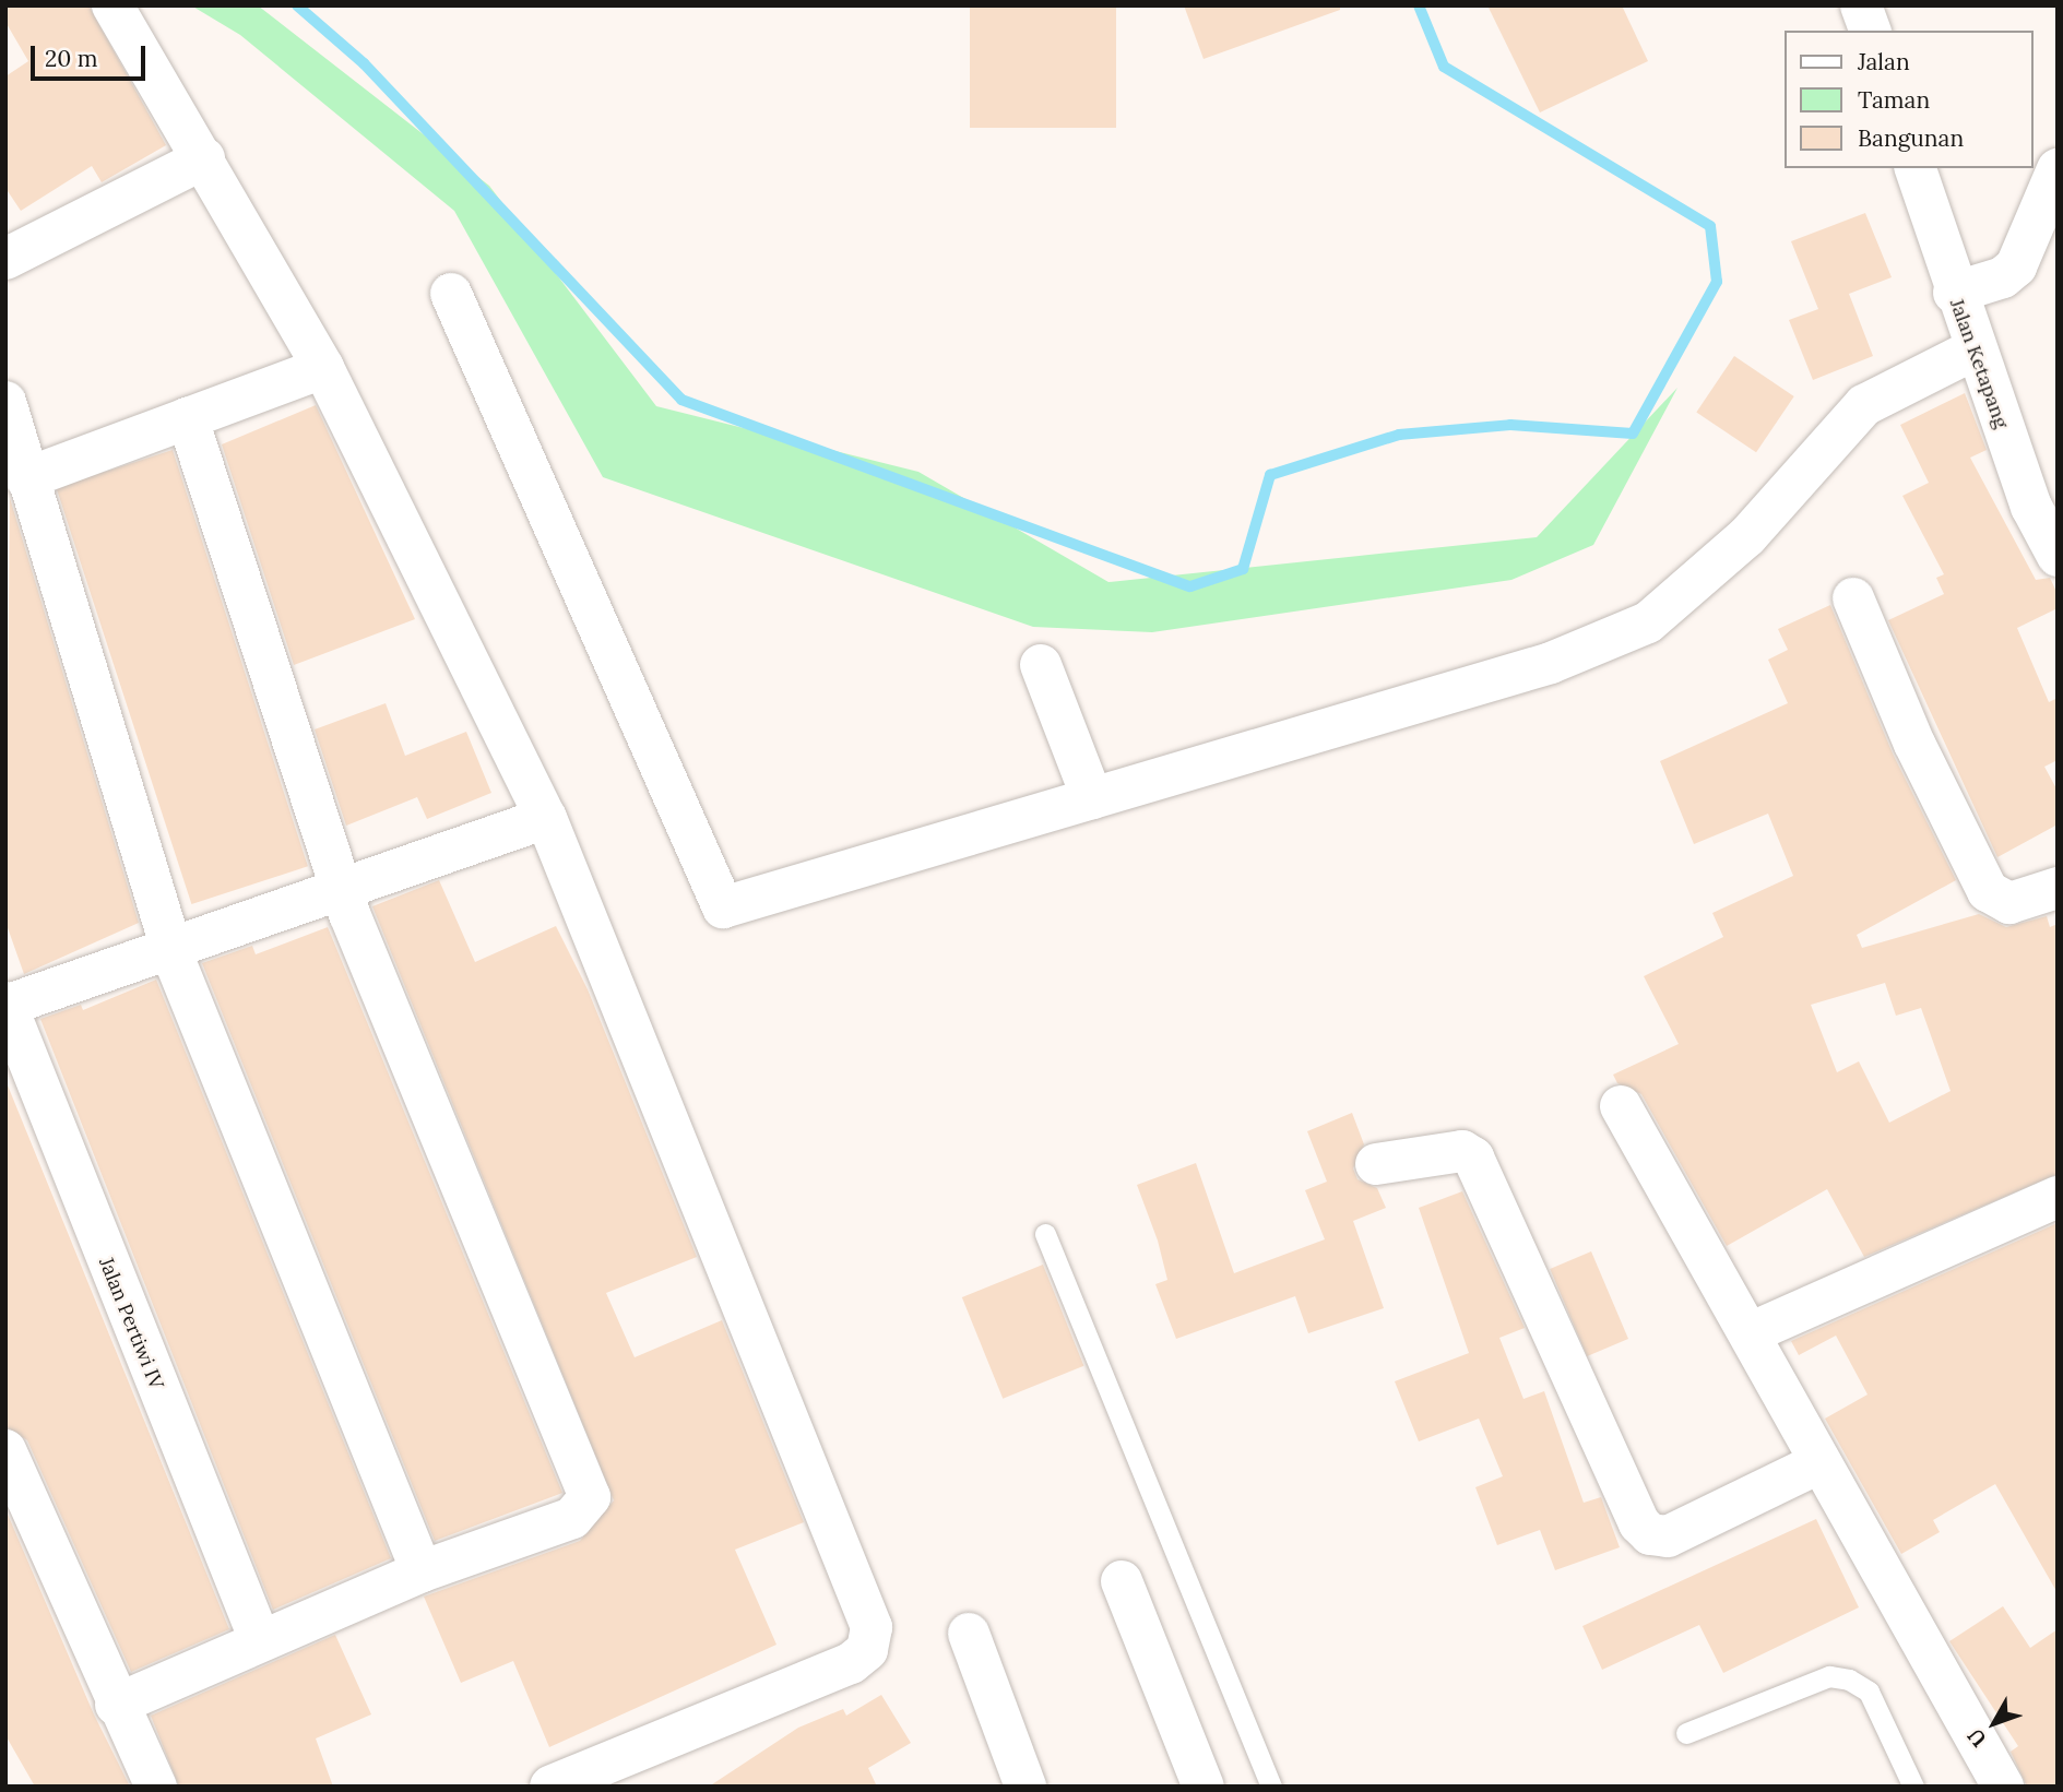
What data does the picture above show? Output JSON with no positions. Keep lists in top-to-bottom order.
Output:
{
  "streets": {
    "street": ["Jalan Ketapang", "Jalan Pertiwi IV"]
  },
  "legend": ["Jalan", "Taman", "Bangunan"],
  "scale_bar": "20 m",
  "north": "bottom left"
}
